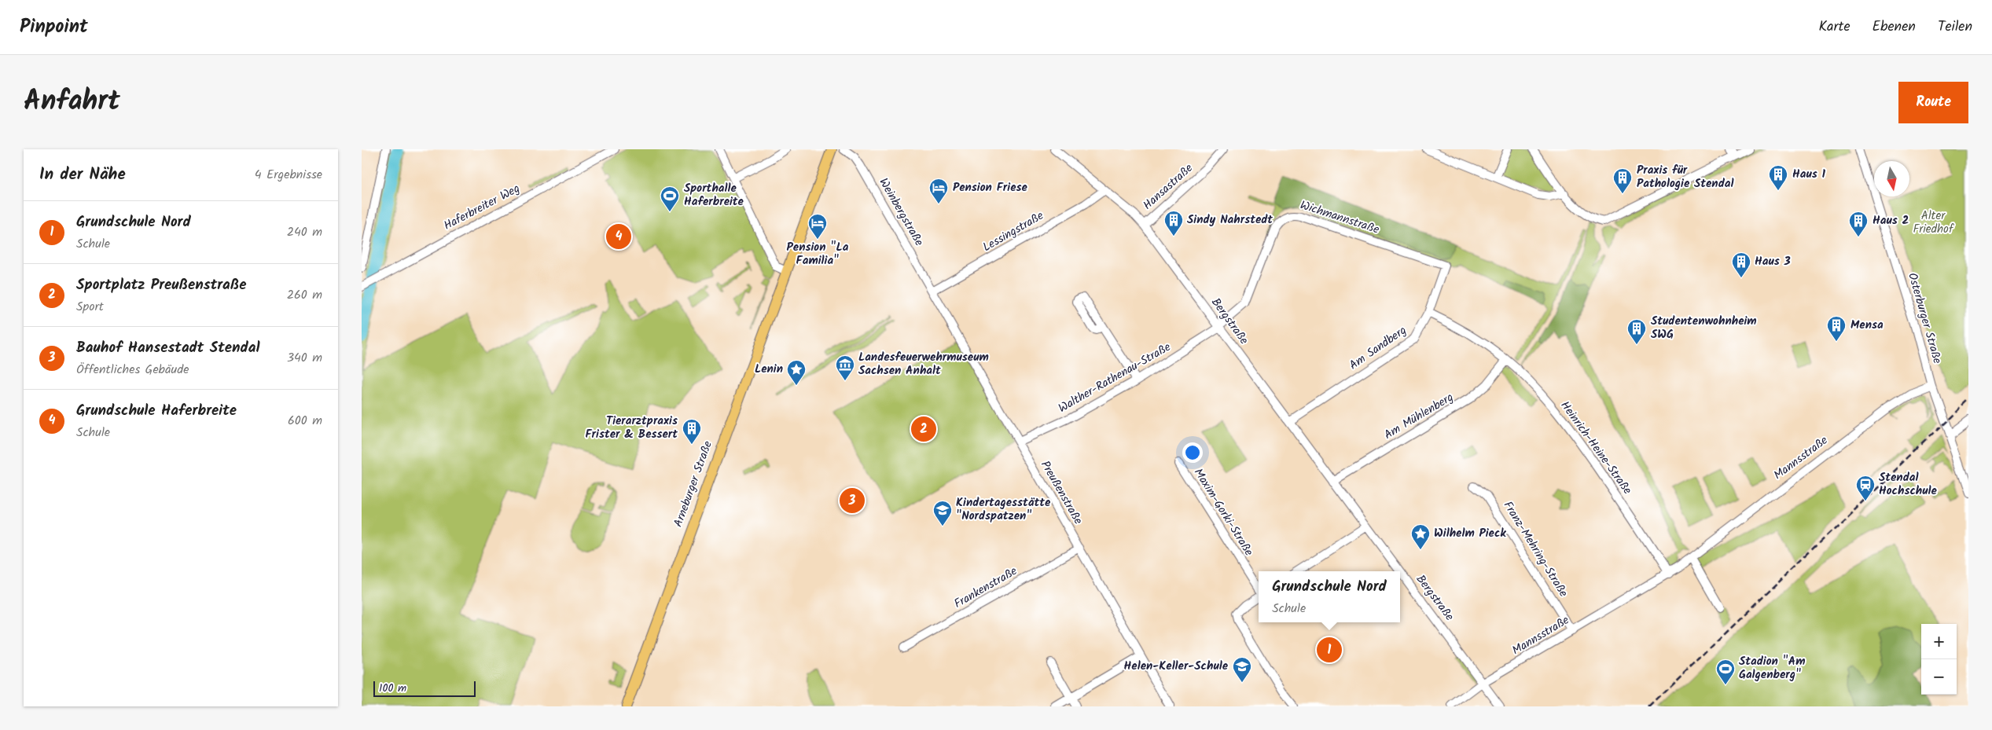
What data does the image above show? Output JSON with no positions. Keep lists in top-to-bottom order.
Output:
{
  "streets": {
    "main road": ["Arneburger Straße"],
    "street": [
      "Hansastraße",
      "Haferbreiter Weg",
      "Weinbergstraße",
      "Wichmannstraße",
      "Lessingstraße",
      "Osterburger Straße",
      "Bergstraße",
      "Am Sandberg",
      "Walther-Rathenau-Straße",
      "Am Mühlenberg",
      "Heinrich-Heine-Straße",
      "Mannsstraße",
      "Preußenstraße",
      "Maxim-Gorki-Straße",
      "Franz-Mehring-Straße",
      "Frankenstraße"
    ]
  },
  "crossings": [
    ["Hansastraße", "Bergstraße"],
    ["Weinbergstraße", "Lessingstraße"],
    ["Weinbergstraße", "Preußenstraße"],
    ["Wichmannstraße", "Bergstraße"],
    ["Wichmannstraße", "Am Sandberg"],
    ["Wichmannstraße", "Walther-Rathenau-Straße"],
    ["Lessingstraße", "Bergstraße"],
    ["Lessingstraße", "Preußenstraße"],
    ["Osterburger Straße", "Mannsstraße"],
    ["Bergstraße", "Am Sandberg"],
    ["Bergstraße", "Walther-Rathenau-Straße"],
    ["Bergstraße", "Am Mühlenberg"],
    ["Bergstraße", "Mannsstraße"],
    ["Am Sandberg", "Heinrich-Heine-Straße"],
    ["Walther-Rathenau-Straße", "Preußenstraße"],
    ["Am Mühlenberg", "Heinrich-Heine-Straße"],
    ["Heinrich-Heine-Straße", "Mannsstraße"],
    ["Mannsstraße", "Franz-Mehring-Straße"],
    ["Preußenstraße", "Frankenstraße"]
  ],
  "parks": ["Alter Friedhof"],
  "places": {
    "building": [
      "Haus 1",
      "Praxis für Pathologie Stendal",
      "Sindy Nahrstedt",
      "Haus 2",
      "Haus 3",
      "Mensa",
      "Studentenwohnheim SWG",
      "Tierarztpraxis Frister & Bessert"
    ],
    "hotel": ["Pension Friese", "Pension \"La Familia\""],
    "sports": ["Sporthalle Haferbreite", "Stadion \"Am Galgenberg\""],
    "museum": ["Landesfeuerwehrmuseum Sachsen Anhalt"],
    "place": ["Lenin", "Wilhelm Pieck"],
    "station": ["Stendal Hochschule"],
    "school or university": ["Kindertagesstätte \"Nordspatzen\"", "Helen-Keller-Schule"]
  },
  "scale_bar": "100 m",
  "north": "bottom",
  "page": {
    "header": "Pinpoint",
    "nav": ["Karte", "Ebenen", "Teilen"],
    "title": "Anfahrt",
    "buttons": "Route",
    "heading": ["In der Nähe", "4 Ergebnisse"],
    "list": [
      {
        "mark": "1",
        "name": "Grundschule Nord",
        "note": "Schule",
        "value": "240 m"
      },
      {
        "mark": "2",
        "name": "Sportplatz Preußenstraße",
        "note": "Sport",
        "value": "260 m"
      },
      {
        "mark": "3",
        "name": "Bauhof Hansestadt Stendal",
        "note": "Öffentliches Gebäude",
        "value": "340 m"
      },
      {
        "mark": "4",
        "name": "Grundschule Haferbreite",
        "note": "Schule",
        "value": "600 m"
      }
    ],
    "pins": [
      "4",
      "2",
      "3",
      "1"
    ],
    "popup": ["Grundschule Nord", "Schule"],
    "map_buttons": ["+", "−"],
    "scale": "100 m"
  }
}
